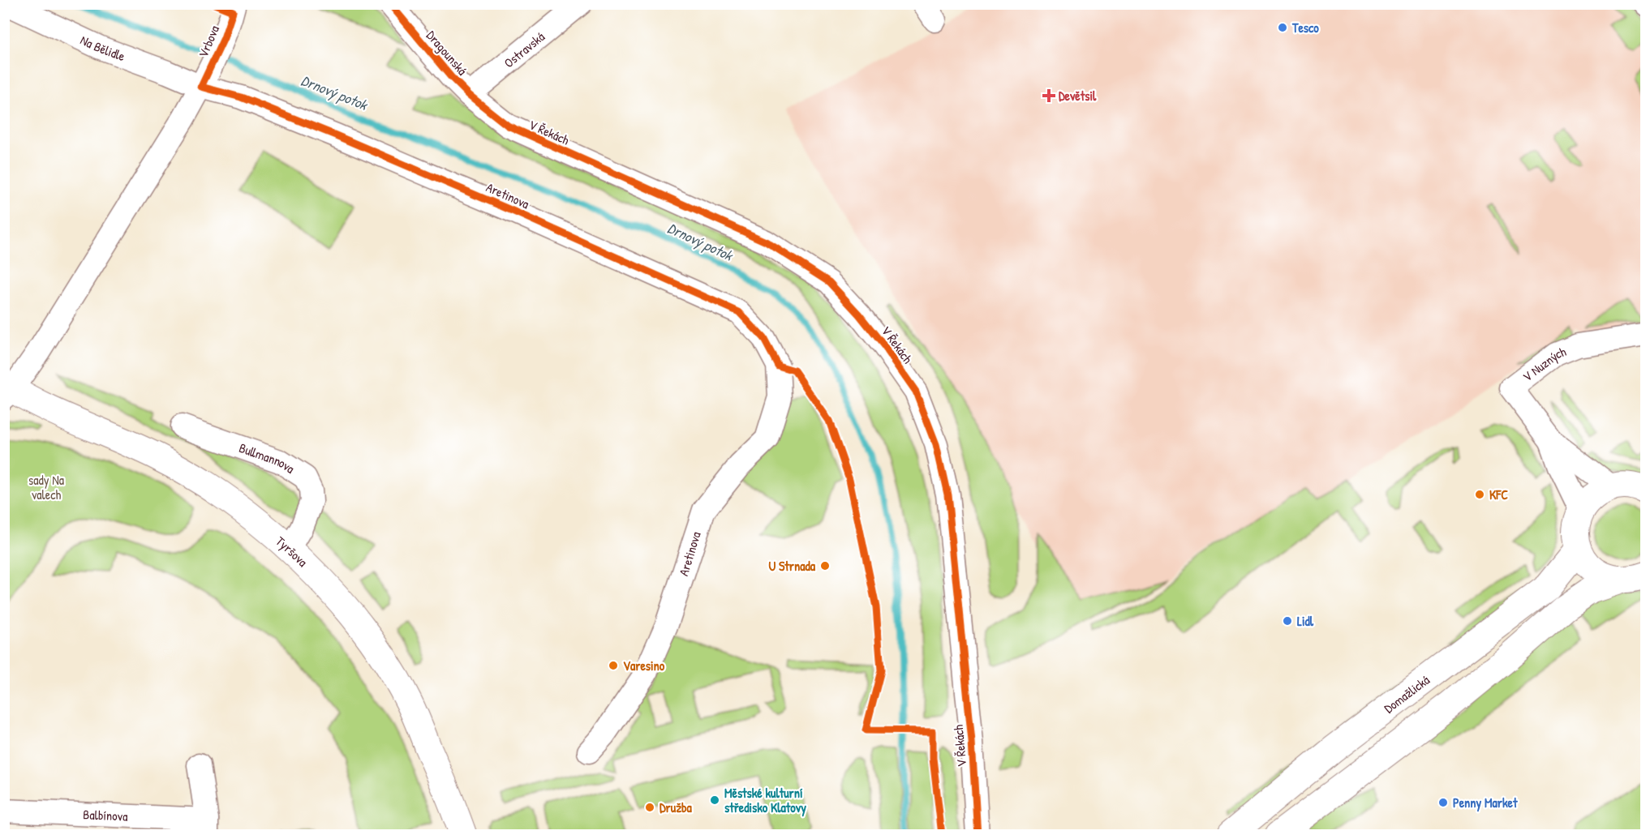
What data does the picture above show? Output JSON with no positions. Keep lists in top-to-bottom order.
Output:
{
  "streets": {
    "main road": ["Tyršova", "Domažlická"],
    "street": [
      "Vrbova",
      "Na Bělidle",
      "Ostravská",
      "Dragounská",
      "V Řekách",
      "Aretinova",
      "V Nuzných",
      "Bullmannova",
      "Balbínova"
    ]
  },
  "crossings": [
    ["Vrbova", "Na Bělidle"],
    ["Vrbova", "Aretinova"],
    ["Vrbova", "Tyršova"],
    ["Na Bělidle", "Aretinova"],
    ["Ostravská", "Dragounská"],
    ["Ostravská", "V Řekách"],
    ["Dragounská", "V Řekách"],
    ["Bullmannova", "Tyršova"]
  ],
  "water": ["Drnový potok"],
  "parks": ["sady Na valech"],
  "places": {
    "other": [
      "Tesco",
      "KFC",
      "U Strnada",
      "Lidl",
      "Varesino",
      "Městské kulturní středisko Klatovy",
      "Penny Market",
      "Družba"
    ],
    "health": ["Devětsil"]
  }
}
